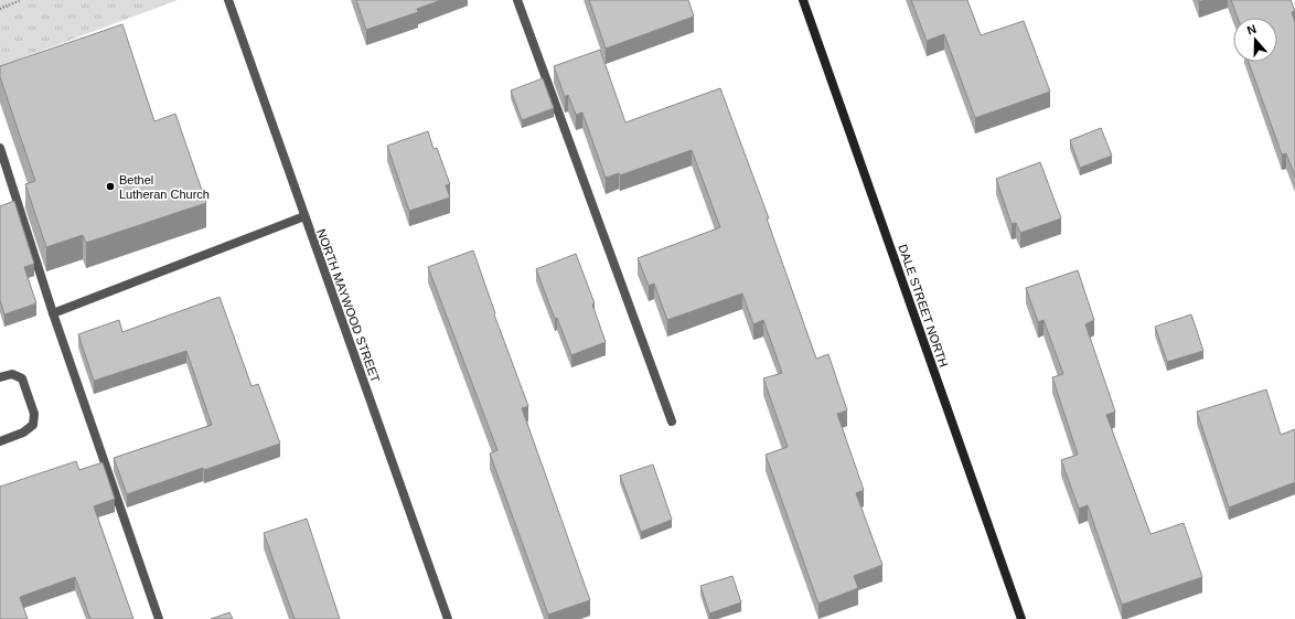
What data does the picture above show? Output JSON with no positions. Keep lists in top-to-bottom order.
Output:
{
  "streets": {
    "main road": ["DALE STREET NORTH"],
    "street": ["NORTH MAYWOOD STREET"]
  },
  "places": ["Bethel Lutheran Church"],
  "north": "top"
}
